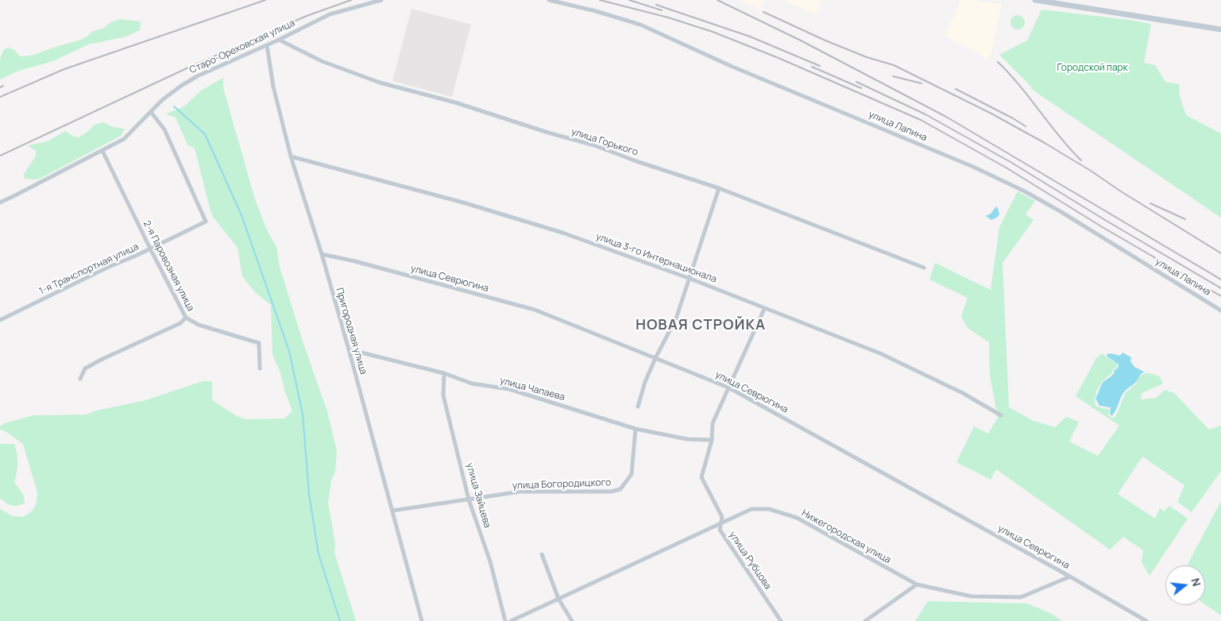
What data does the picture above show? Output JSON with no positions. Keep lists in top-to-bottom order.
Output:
{
  "streets": {
    "street": [
      "Старо-Ореховская улица",
      "улица Лапина",
      "улица Горького",
      "улица 3-го Интернационала",
      "2-я Паровозная улица",
      "1-я Транспортная улица",
      "улица Севрюгина",
      "Пригородная улица",
      "улица Чапаева",
      "улица Богородицкого",
      "улица Зайцева",
      "Нижегородская улица",
      "улица Рубцова"
    ]
  },
  "crossings": [
    ["Старо-Ореховская улица", "улица Горького"],
    ["Старо-Ореховская улица", "2-я Паровозная улица"],
    ["Старо-Ореховская улица", "1-я Транспортная улица"],
    ["Старо-Ореховская улица", "Пригородная улица"],
    ["улица 3-го Интернационала", "Пригородная улица"],
    ["улица 3-го Интернационала", "улица Рубцова"],
    ["2-я Паровозная улица", "1-я Транспортная улица"],
    ["улица Севрюгина", "Пригородная улица"],
    ["улица Севрюгина", "Нижегородская улица"],
    ["улица Севрюгина", "улица Рубцова"],
    ["Пригородная улица", "улица Чапаева"],
    ["Пригородная улица", "улица Богородицкого"],
    ["улица Чапаева", "улица Богородицкого"],
    ["улица Чапаева", "улица Зайцева"],
    ["улица Чапаева", "улица Рубцова"],
    ["улица Богородицкого", "улица Зайцева"],
    ["Нижегородская улица", "улица Рубцова"]
  ],
  "districts": ["НОВАЯ СТРОЙКА"],
  "parks": ["Городской парк"],
  "north": "right"
}
